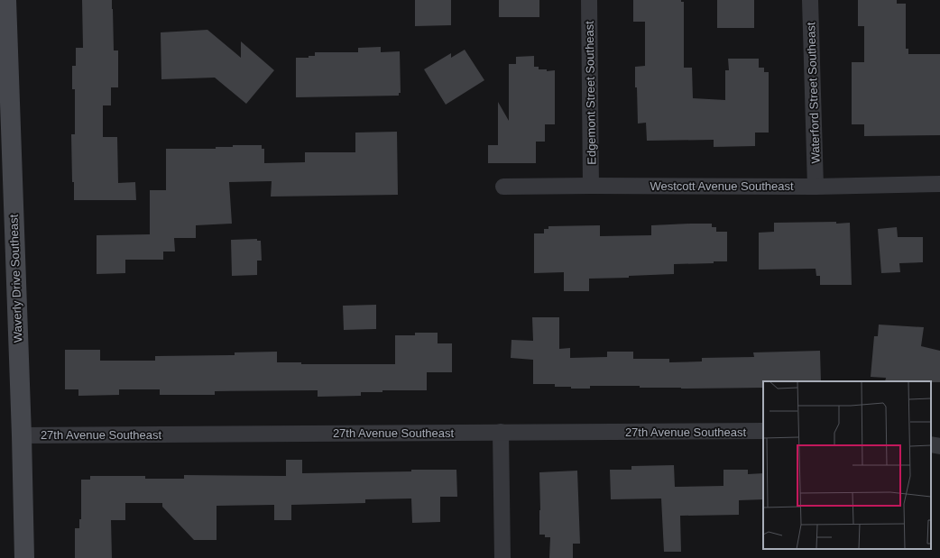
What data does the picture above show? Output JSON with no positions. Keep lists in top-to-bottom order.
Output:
{
  "streets": {
    "main road": ["Waverly Drive Southeast"],
    "street": [
      "Edgemont Street Southeast",
      "Waterford Street Southeast",
      "Westcott Avenue Southeast",
      "27th Avenue Southeast"
    ]
  },
  "crossings": [
    ["Edgemont Street Southeast", "Westcott Avenue Southeast"],
    ["Waterford Street Southeast", "Westcott Avenue Southeast"],
    ["Waverly Drive Southeast", "27th Avenue Southeast"]
  ]
}
